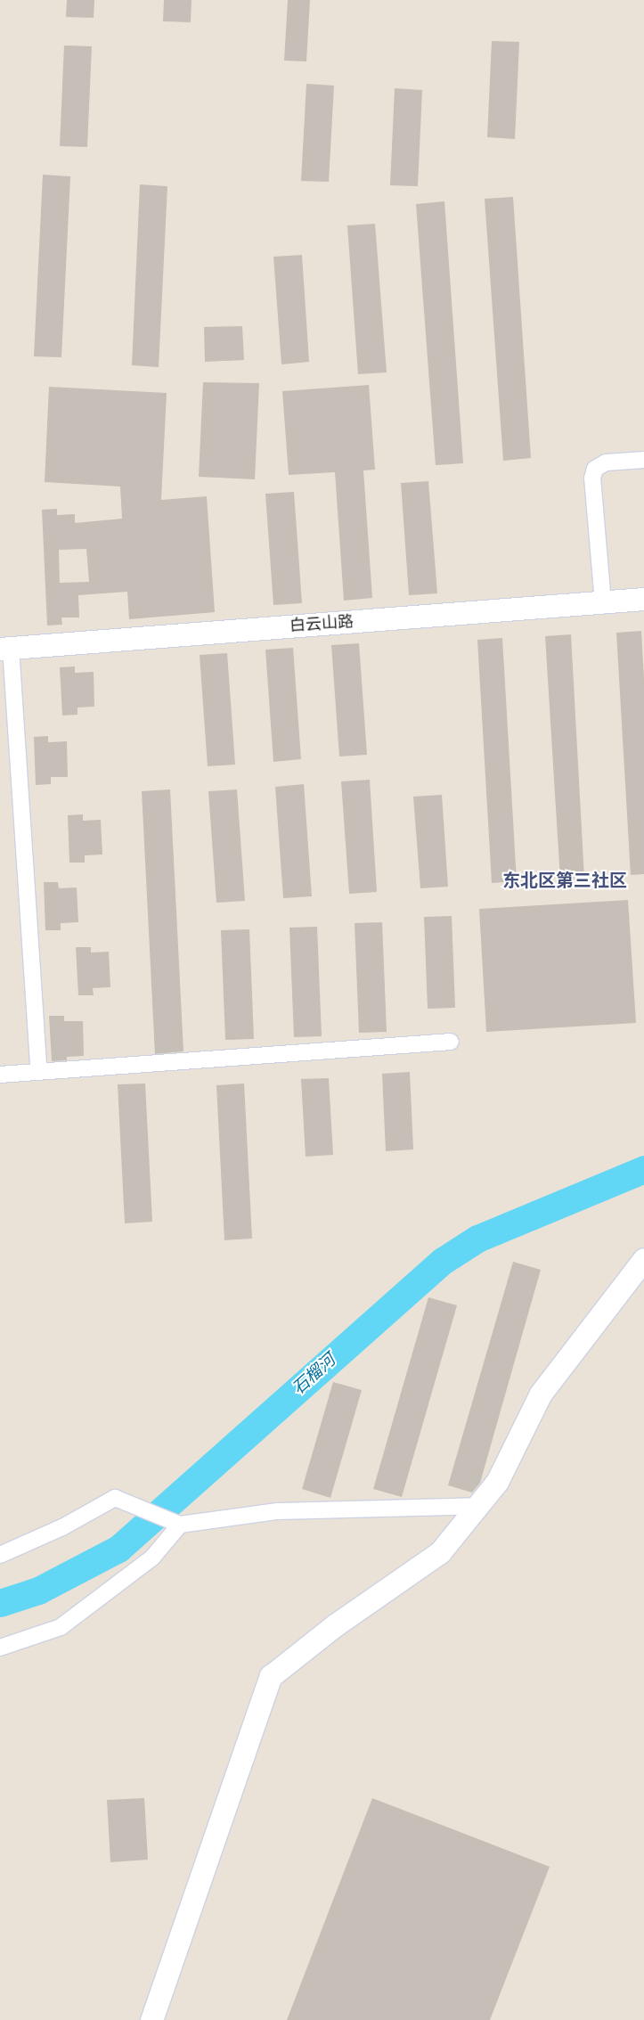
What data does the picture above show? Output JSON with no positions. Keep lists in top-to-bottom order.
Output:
{
  "streets": {
    "street": ["白云山路"]
  },
  "districts": ["东北区第三社区"],
  "water": ["石榴河"]
}
